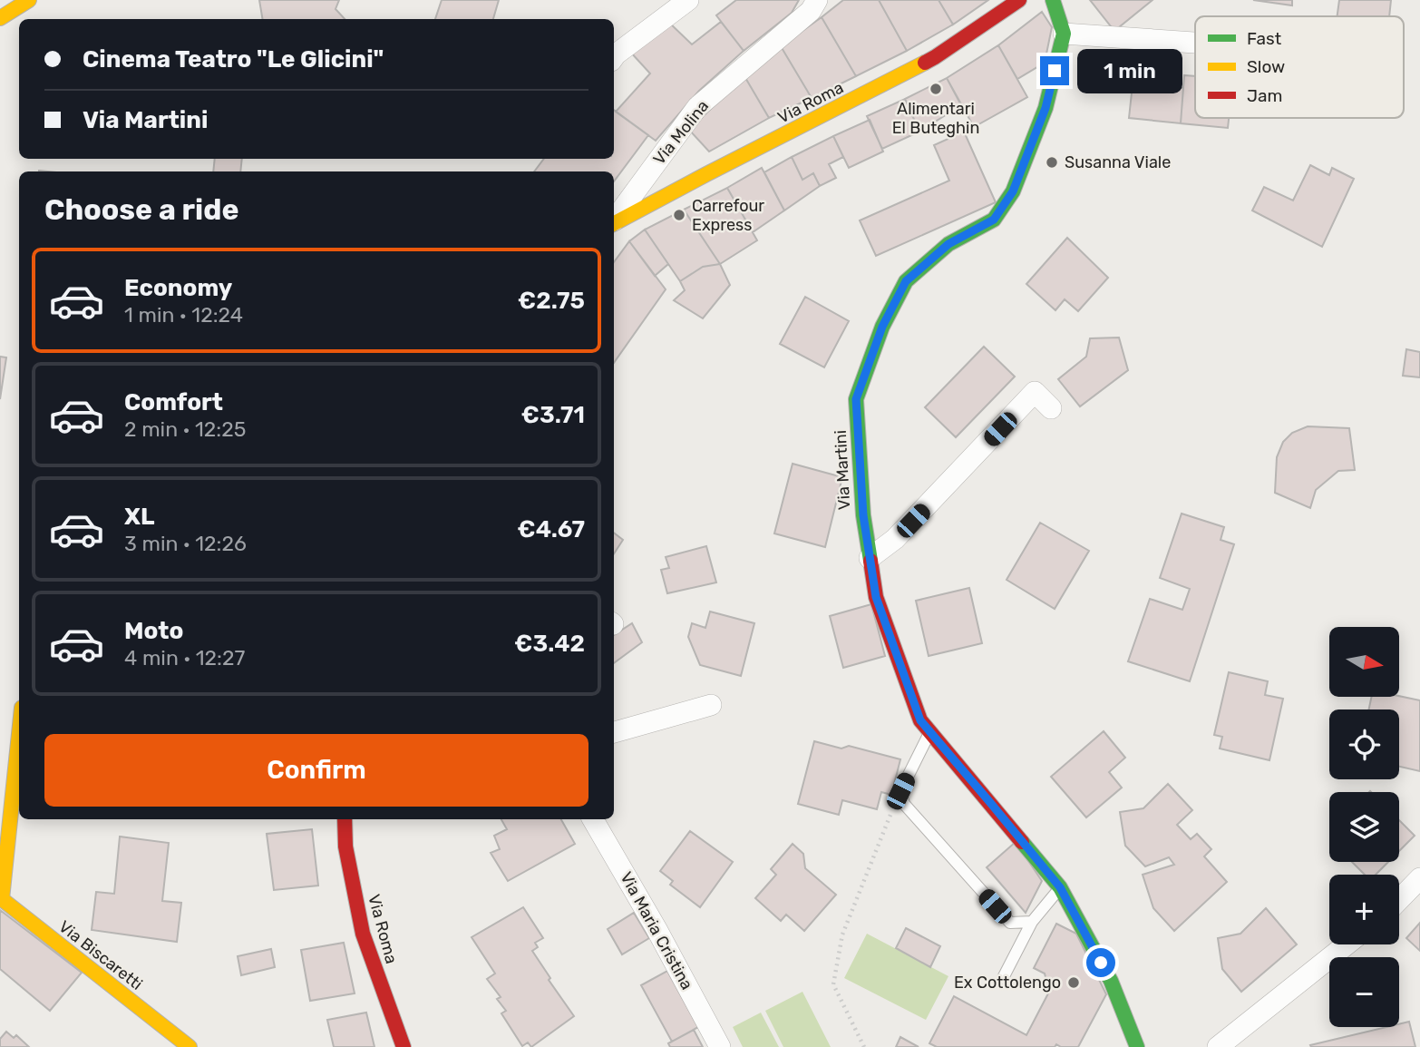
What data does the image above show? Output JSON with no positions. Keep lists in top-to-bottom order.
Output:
{
  "streets": {
    "street": [
      "Via Roma",
      "Via Molina",
      "Via Martini",
      "Via Maria Cristina",
      "Via Biscaretti"
    ]
  },
  "places": [
    "Alimentari El Buteghin",
    "Susanna Viale",
    "Carrefour Express",
    "Ex Cottolengo"
  ],
  "legend": ["Fast", "Slow", "Jam"],
  "north": "right",
  "page": {
    "banner": ["Cinema Teatro \"Le Glicini\"", "Via Martini"],
    "bubble": "1 min",
    "heading": "Choose a ride",
    "list": [
      {
        "name": "Economy",
        "note": "1 min · 12:24",
        "value": "€2.75"
      },
      {
        "name": "Comfort",
        "note": "2 min · 12:25",
        "value": "€3.71"
      },
      {
        "name": "XL",
        "note": "3 min · 12:26",
        "value": "€4.67"
      },
      {
        "name": "Moto",
        "note": "4 min · 12:27",
        "value": "€3.42"
      }
    ],
    "map_buttons": ["+", "−"],
    "buttons": "Confirm"
  }
}
